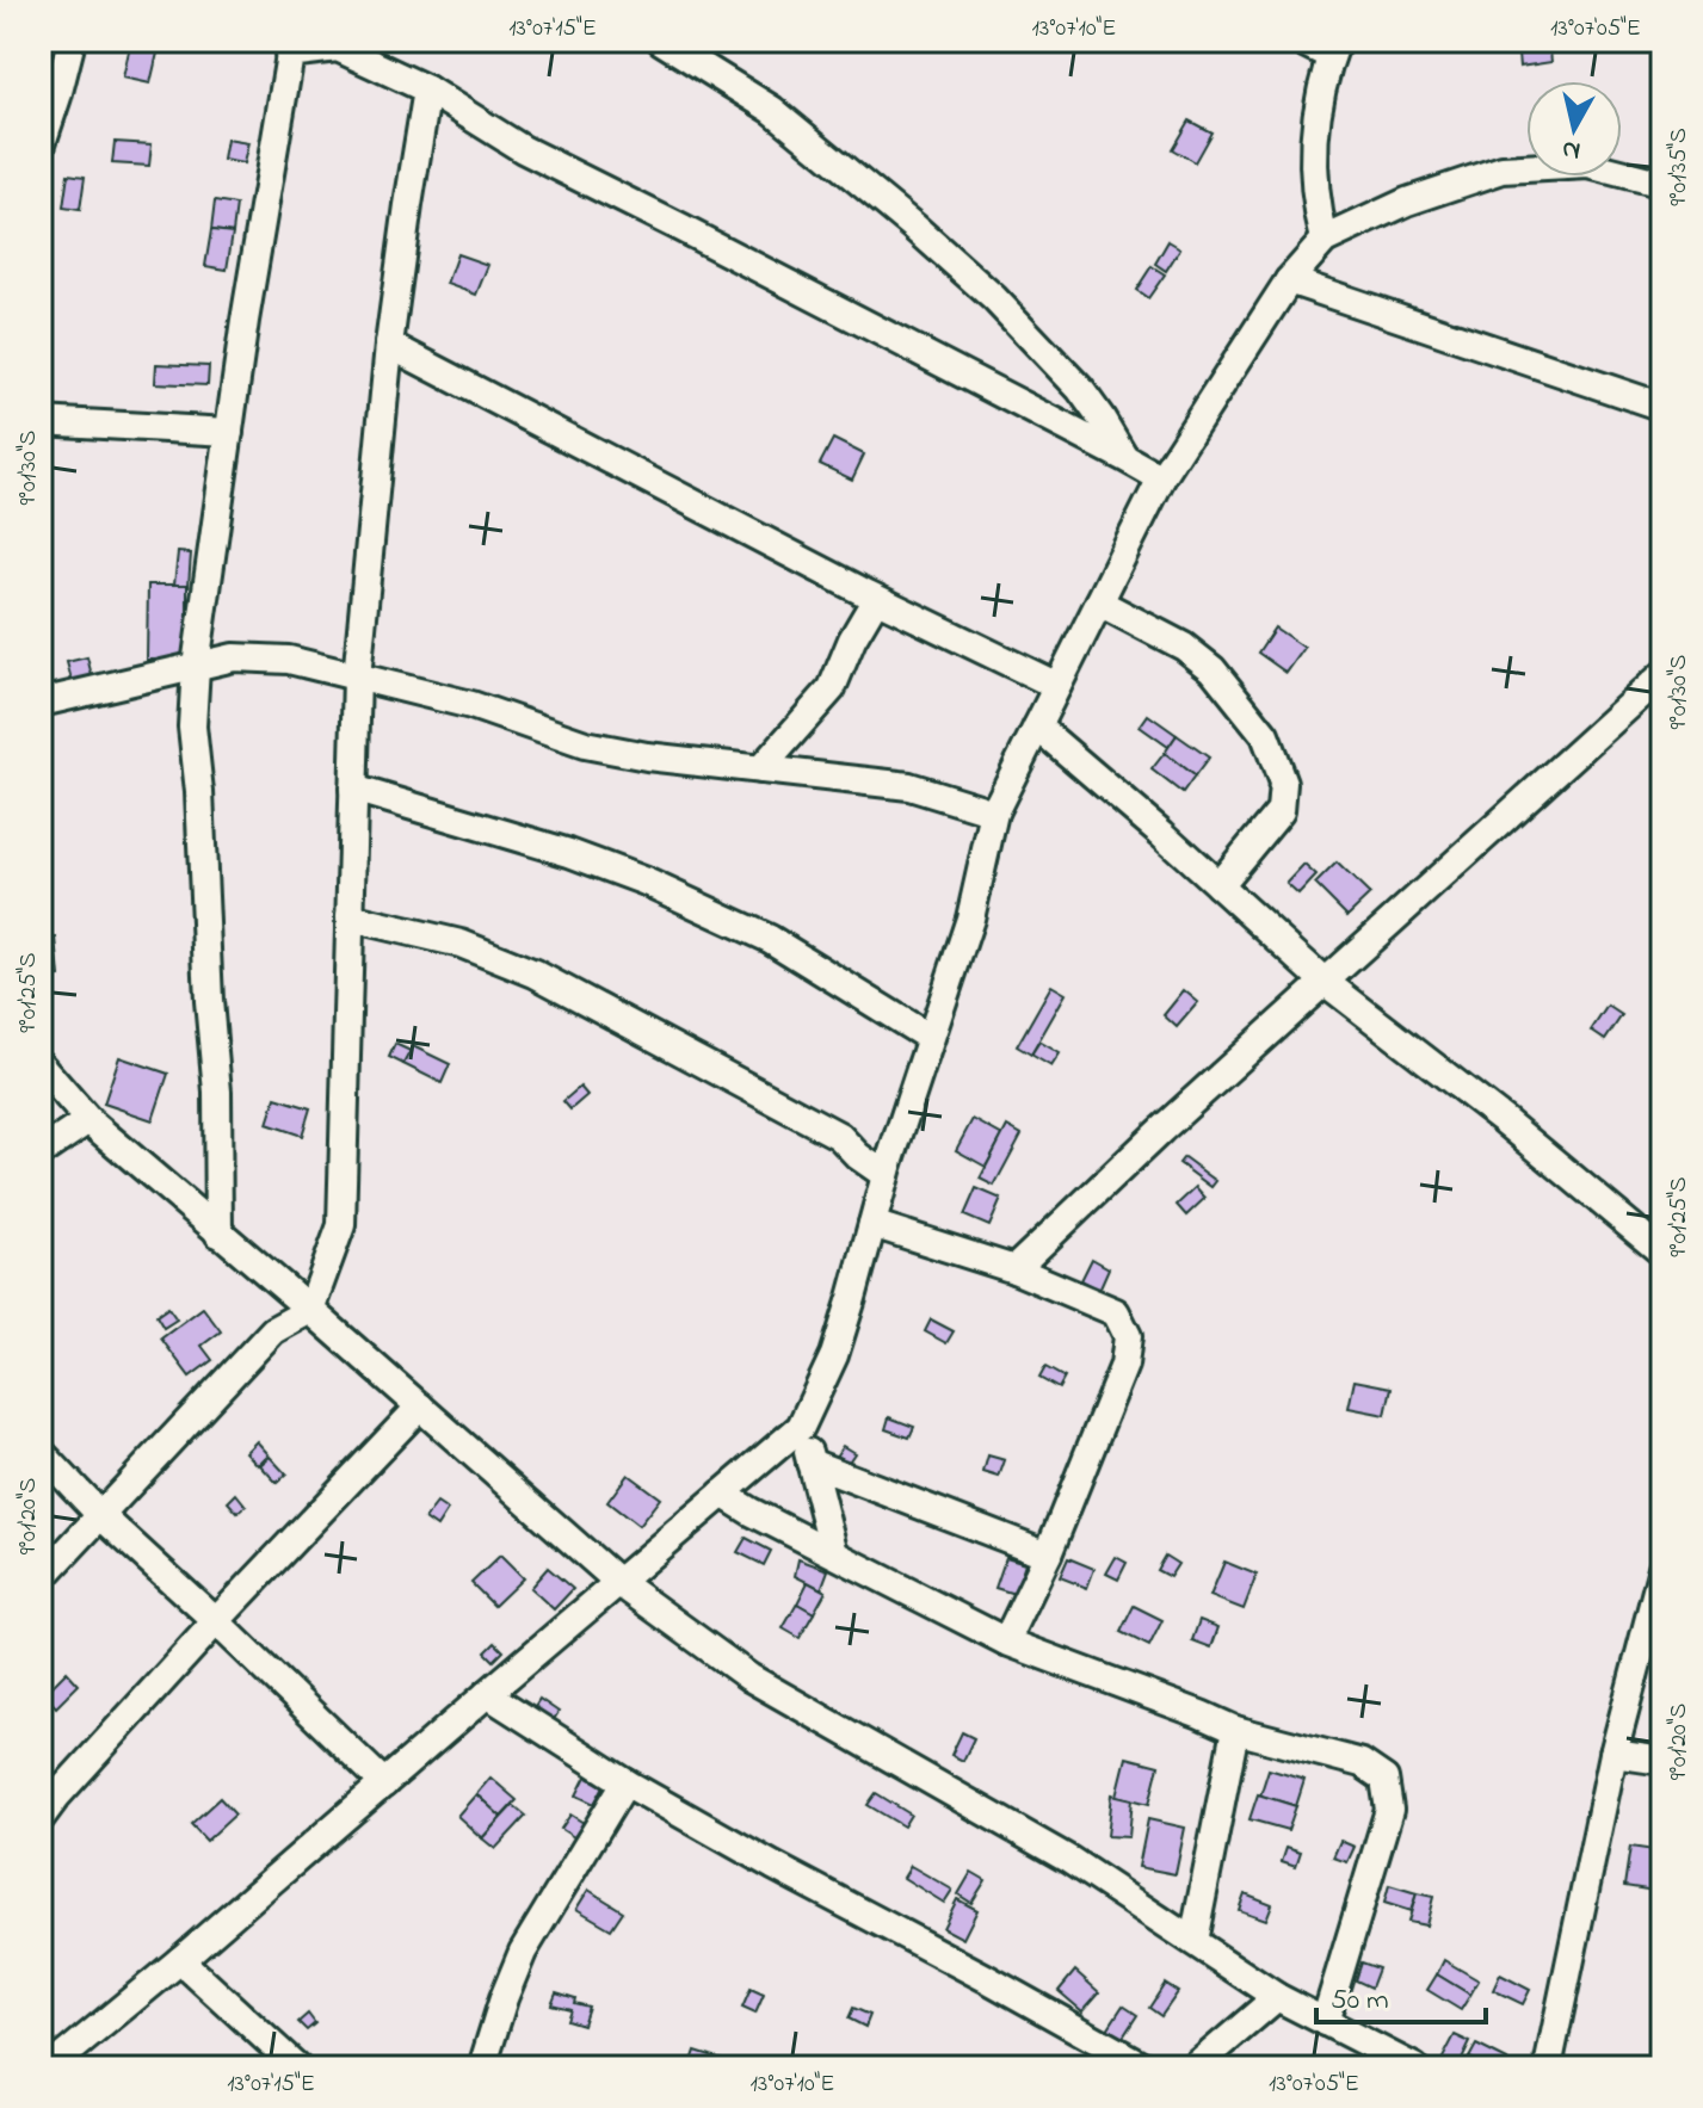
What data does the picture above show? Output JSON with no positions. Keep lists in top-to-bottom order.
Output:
{
  "scale_bar": "50 m",
  "north": "bottom",
  "coordinates": [
    "13°07'15\"E",
    "13°07'10\"E",
    "13°07'05\"E",
    "9°01'35\"S",
    "9°01'30\"S",
    "9°01'25\"S",
    "9°01'20\"S"
  ]
}
